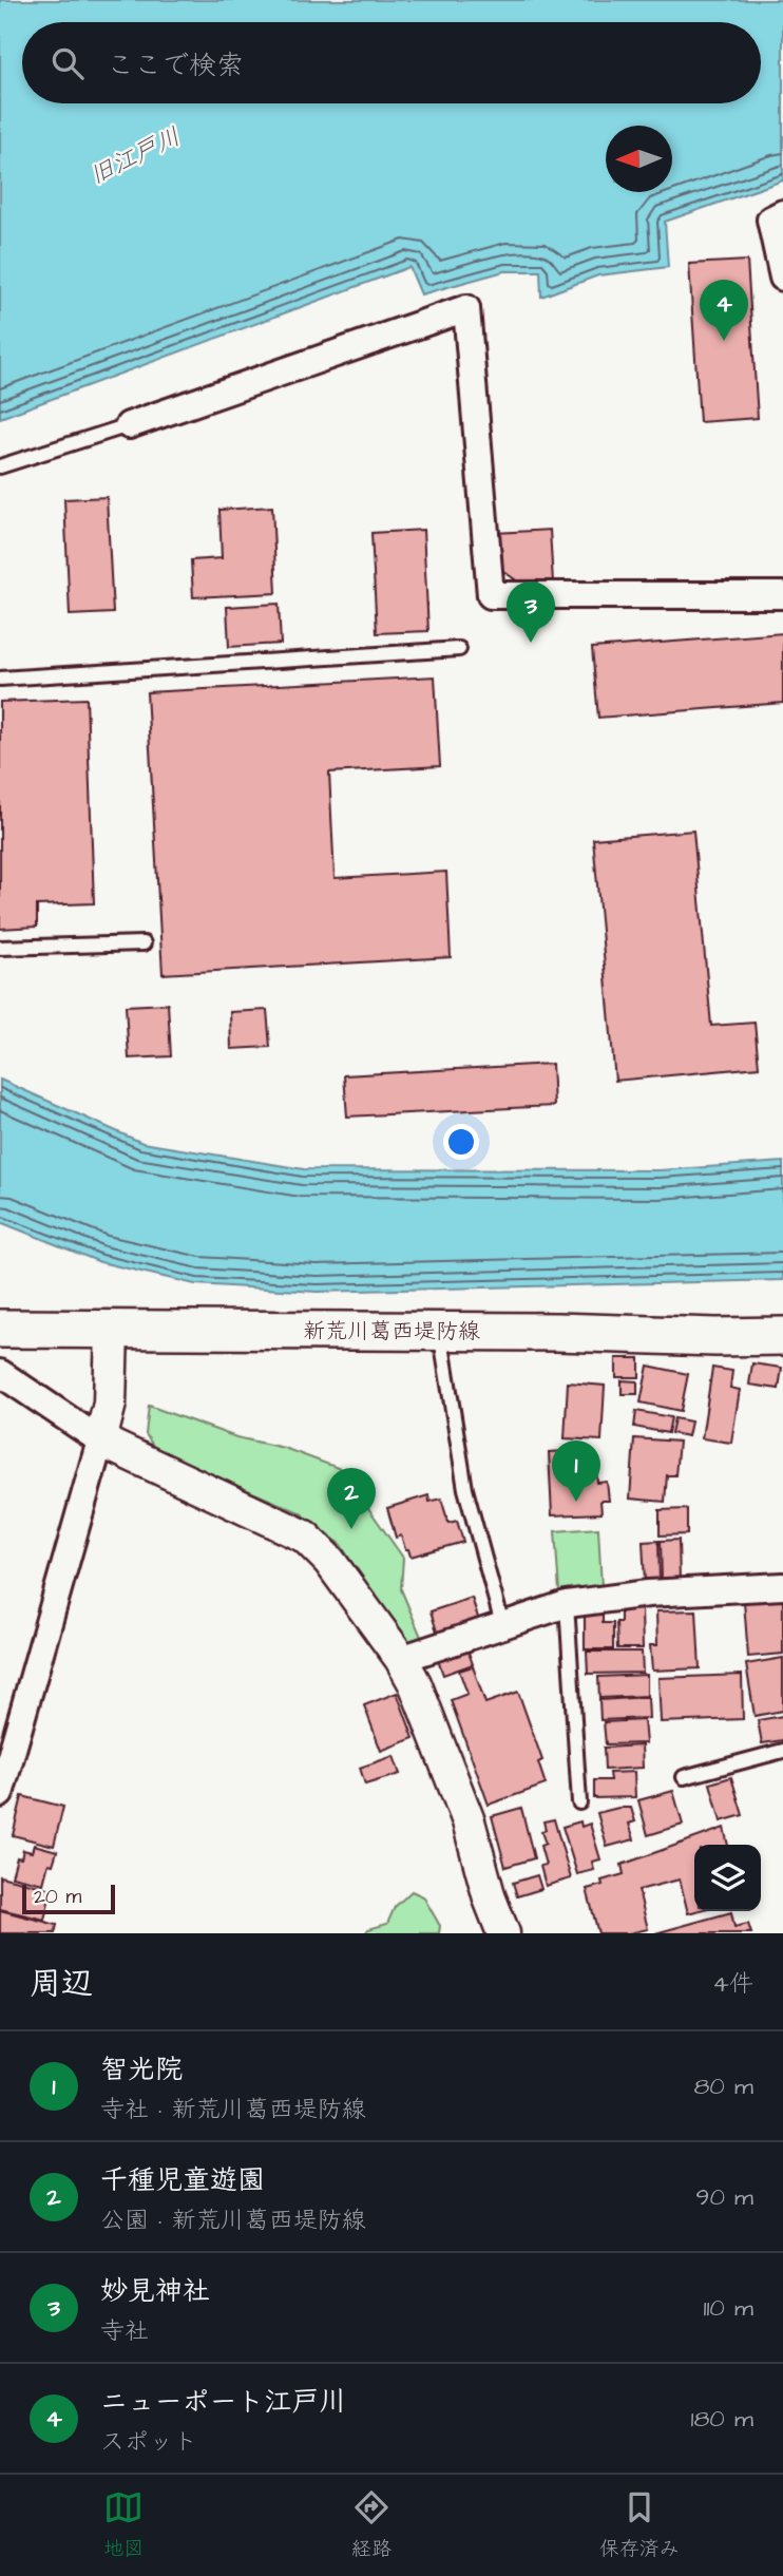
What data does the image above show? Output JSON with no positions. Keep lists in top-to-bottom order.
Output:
{
  "streets": {
    "main road": ["新荒川葛西堤防線"]
  },
  "water": ["旧江戸川"],
  "scale_bar": "20 m",
  "north": "left",
  "page": {
    "search": "ここで検索",
    "pins": [
      "4",
      "3",
      "1",
      "2"
    ],
    "scale": "20 m",
    "heading": ["周辺", "4件"],
    "list": [
      {
        "mark": "1",
        "name": "智光院",
        "note": "寺社 · 新荒川葛西堤防線",
        "value": "80 m"
      },
      {
        "mark": "2",
        "name": "千種児童遊園",
        "note": "公園 · 新荒川葛西堤防線",
        "value": "90 m"
      },
      {
        "mark": "3",
        "name": "妙見神社",
        "note": "寺社",
        "value": "110 m"
      },
      {
        "mark": "4",
        "name": "ニューポート江戸川",
        "note": "スポット",
        "value": "180 m"
      }
    ],
    "nav": ["地図", "経路", "保存済み"]
  }
}
